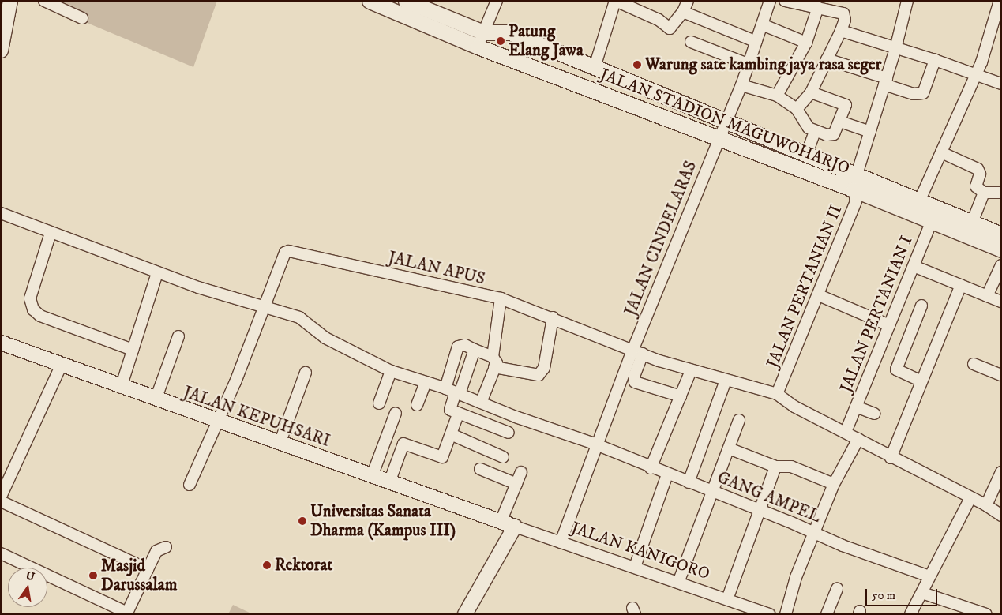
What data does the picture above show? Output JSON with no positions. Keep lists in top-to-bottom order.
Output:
{
  "streets": {
    "main road": ["JALAN STADION MAGUWOHARJO"],
    "street": [
      "JALAN CINDELARAS",
      "JALAN APUS",
      "JALAN PERTANIAN II",
      "JALAN PERTANIAN I",
      "JALAN KEPUHSARI",
      "GANG AMPEL",
      "JALAN KANIGORO"
    ]
  },
  "crossings": [
    ["JALAN STADION MAGUWOHARJO", "JALAN CINDELARAS"],
    ["JALAN STADION MAGUWOHARJO", "JALAN PERTANIAN II"],
    ["JALAN STADION MAGUWOHARJO", "JALAN PERTANIAN I"],
    ["JALAN CINDELARAS", "JALAN APUS"],
    ["JALAN APUS", "JALAN PERTANIAN II"],
    ["JALAN APUS", "JALAN KEPUHSARI"],
    ["JALAN APUS", "GANG AMPEL"],
    ["JALAN KEPUHSARI", "JALAN KANIGORO"]
  ],
  "places": [
    "Patung Elang Jawa",
    "Warung sate kambing jaya rasa seger",
    "Universitas Sanata Dharma (Kampus III)",
    "Rektorat",
    "Masjid Darussalam"
  ],
  "scale_bar": "50 m",
  "north": "top"
}
